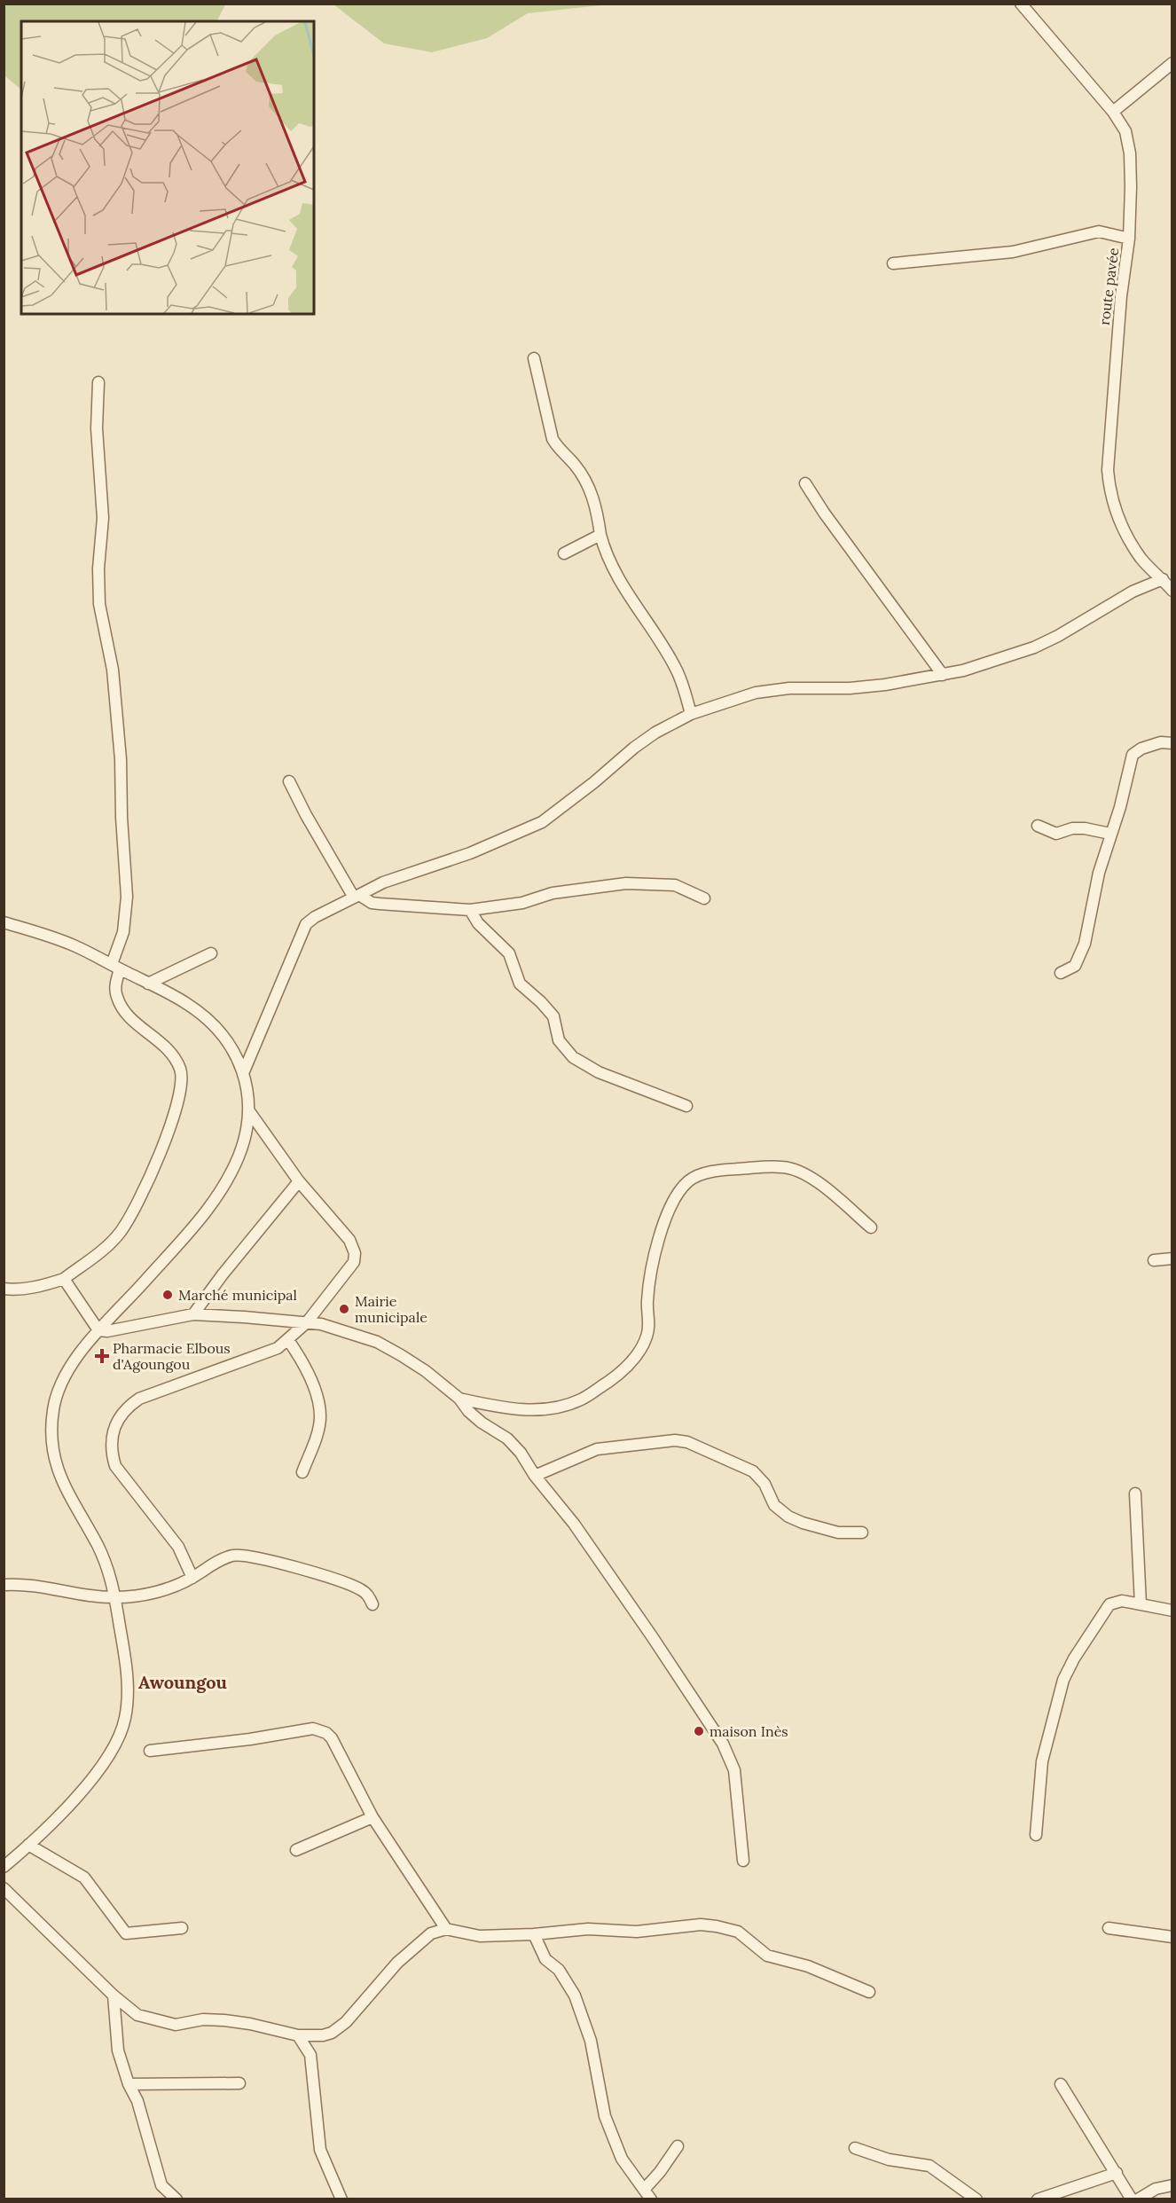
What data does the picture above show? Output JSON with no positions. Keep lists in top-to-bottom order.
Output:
{
  "streets": {
    "street": ["route pavée"]
  },
  "districts": ["Awoungou"],
  "places": {
    "other": ["Marché municipal", "Mairie municipale", "maison Inès"],
    "health": ["Pharmacie Elbous d'Agoungou"]
  }
}
